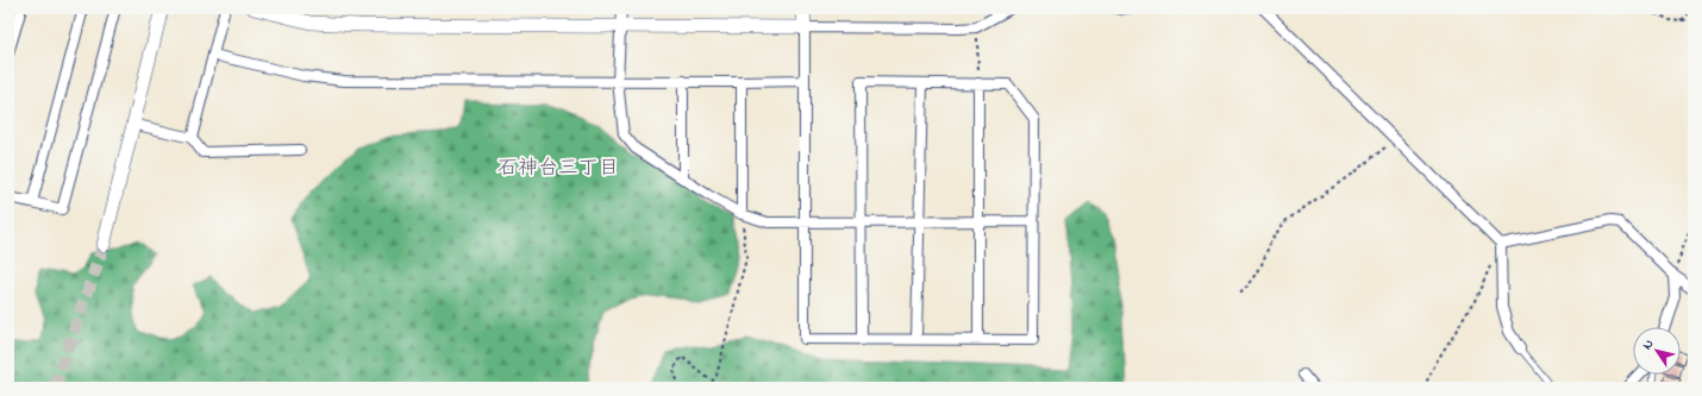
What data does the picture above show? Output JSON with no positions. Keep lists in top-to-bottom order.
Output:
{
  "districts": ["石神台三丁目"],
  "north": "top left"
}
